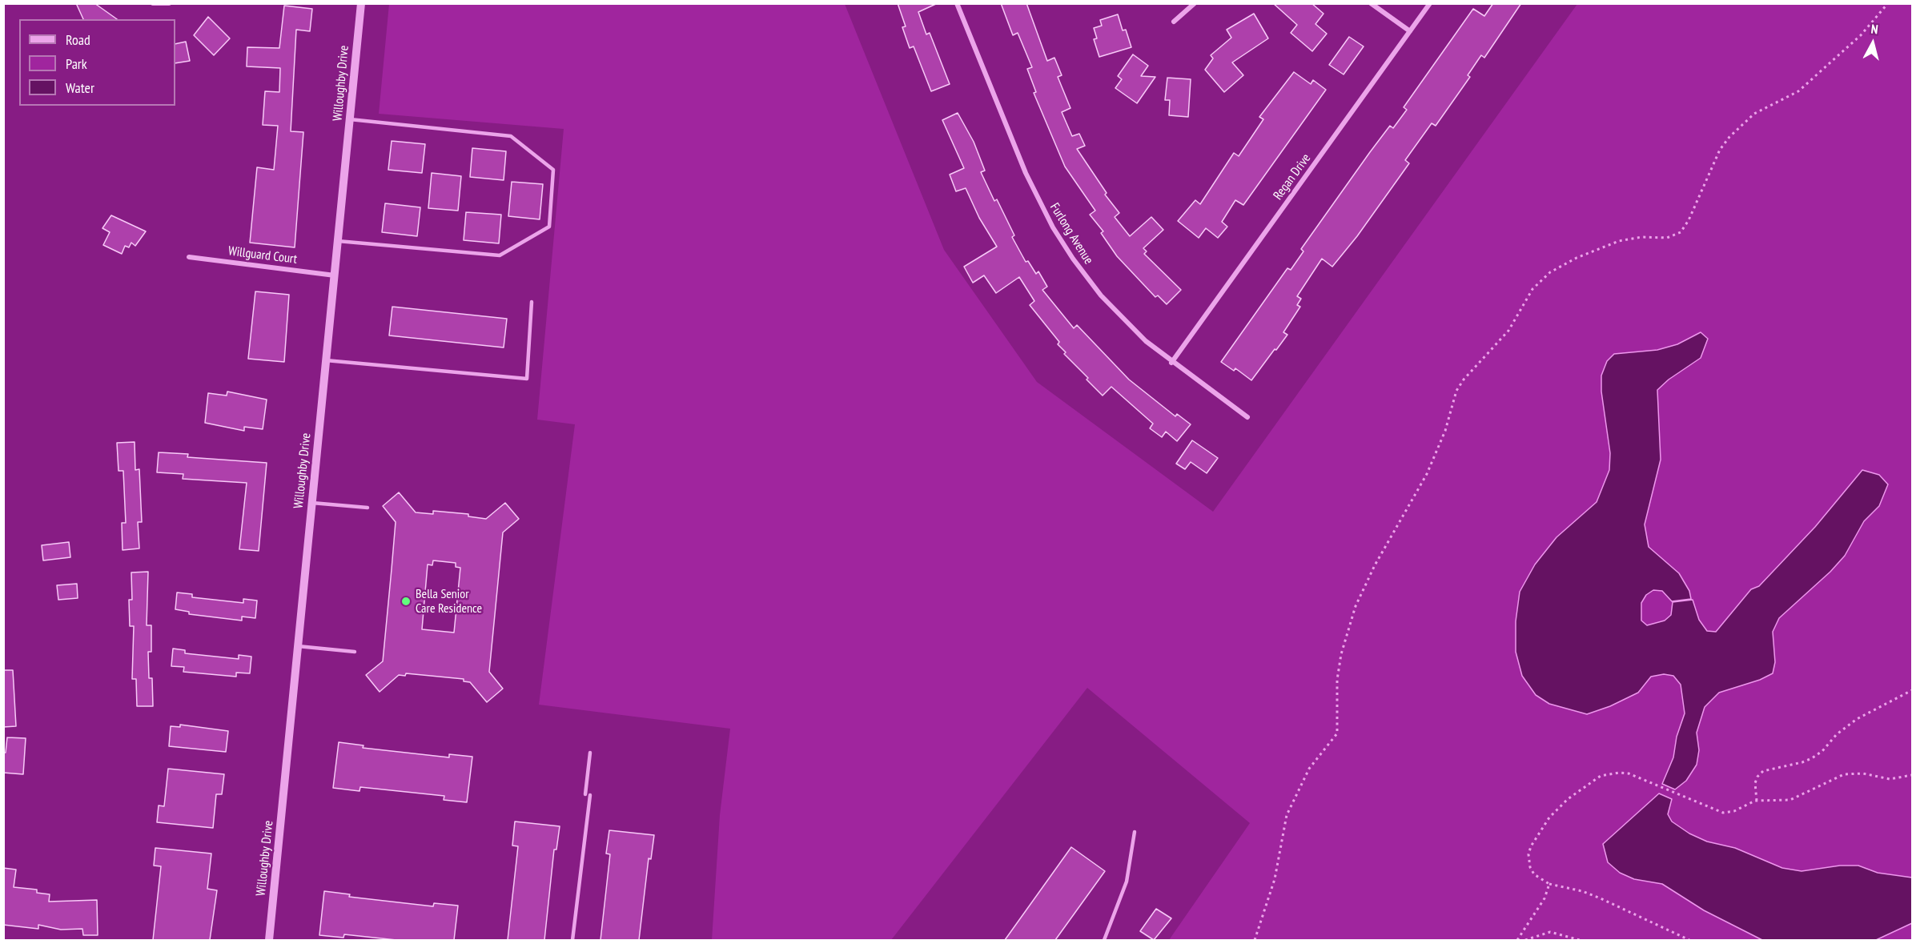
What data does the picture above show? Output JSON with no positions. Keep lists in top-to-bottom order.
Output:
{
  "streets": {
    "street": [
      "Willoughby Drive",
      "Regan Drive",
      "Furlong Avenue",
      "Willguard Court"
    ]
  },
  "crossings": [
    ["Willoughby Drive", "Willguard Court"],
    ["Regan Drive", "Furlong Avenue"]
  ],
  "places": ["Bella Senior Care Residence"],
  "legend": ["Road", "Park", "Water"],
  "north": "top"
}
